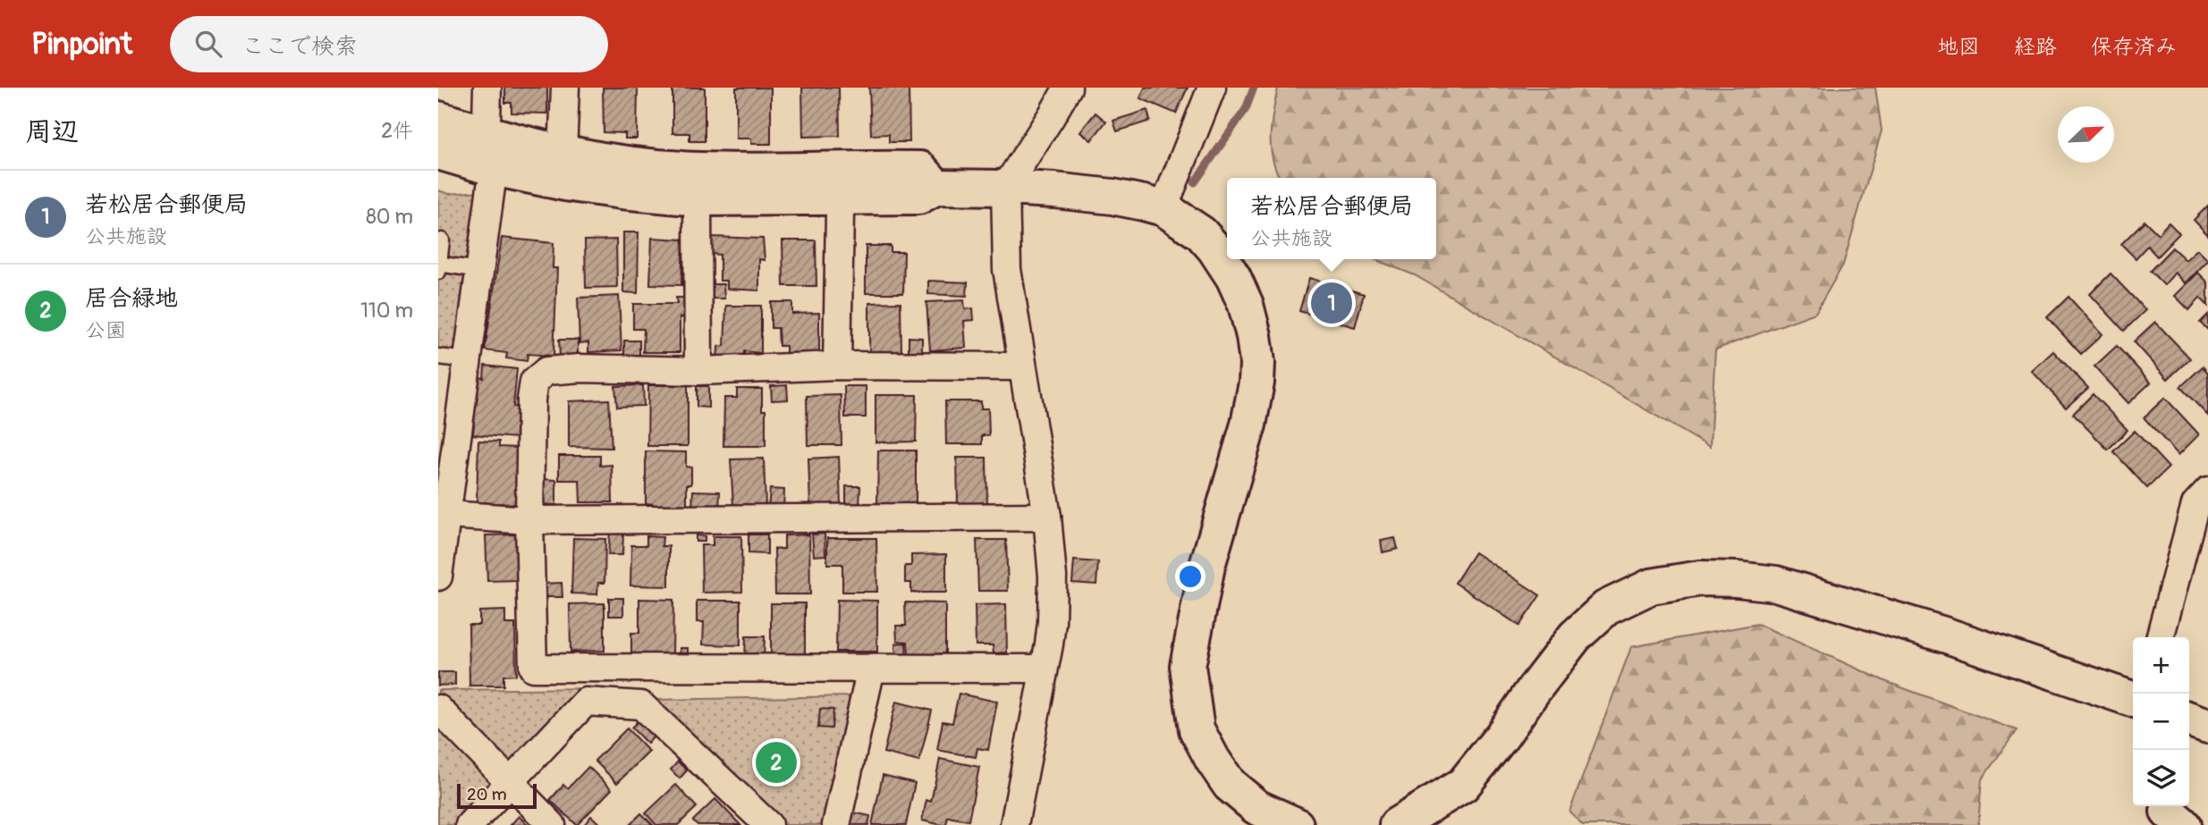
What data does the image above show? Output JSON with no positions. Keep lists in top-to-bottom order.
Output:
{
  "scale_bar": "20 m",
  "north": "top right",
  "page": {
    "header": "Pinpoint",
    "search": "ここで検索",
    "nav": ["地図", "経路", "保存済み"],
    "heading": ["周辺", "2件"],
    "list": [
      {
        "mark": "1",
        "name": "若松居合郵便局",
        "note": "公共施設",
        "value": "80 m"
      },
      {
        "mark": "2",
        "name": "居合緑地",
        "note": "公園",
        "value": "110 m"
      }
    ],
    "popup": ["若松居合郵便局", "公共施設"],
    "pins": ["1", "2"],
    "map_buttons": ["+", "−"],
    "scale": "20 m"
  }
}
